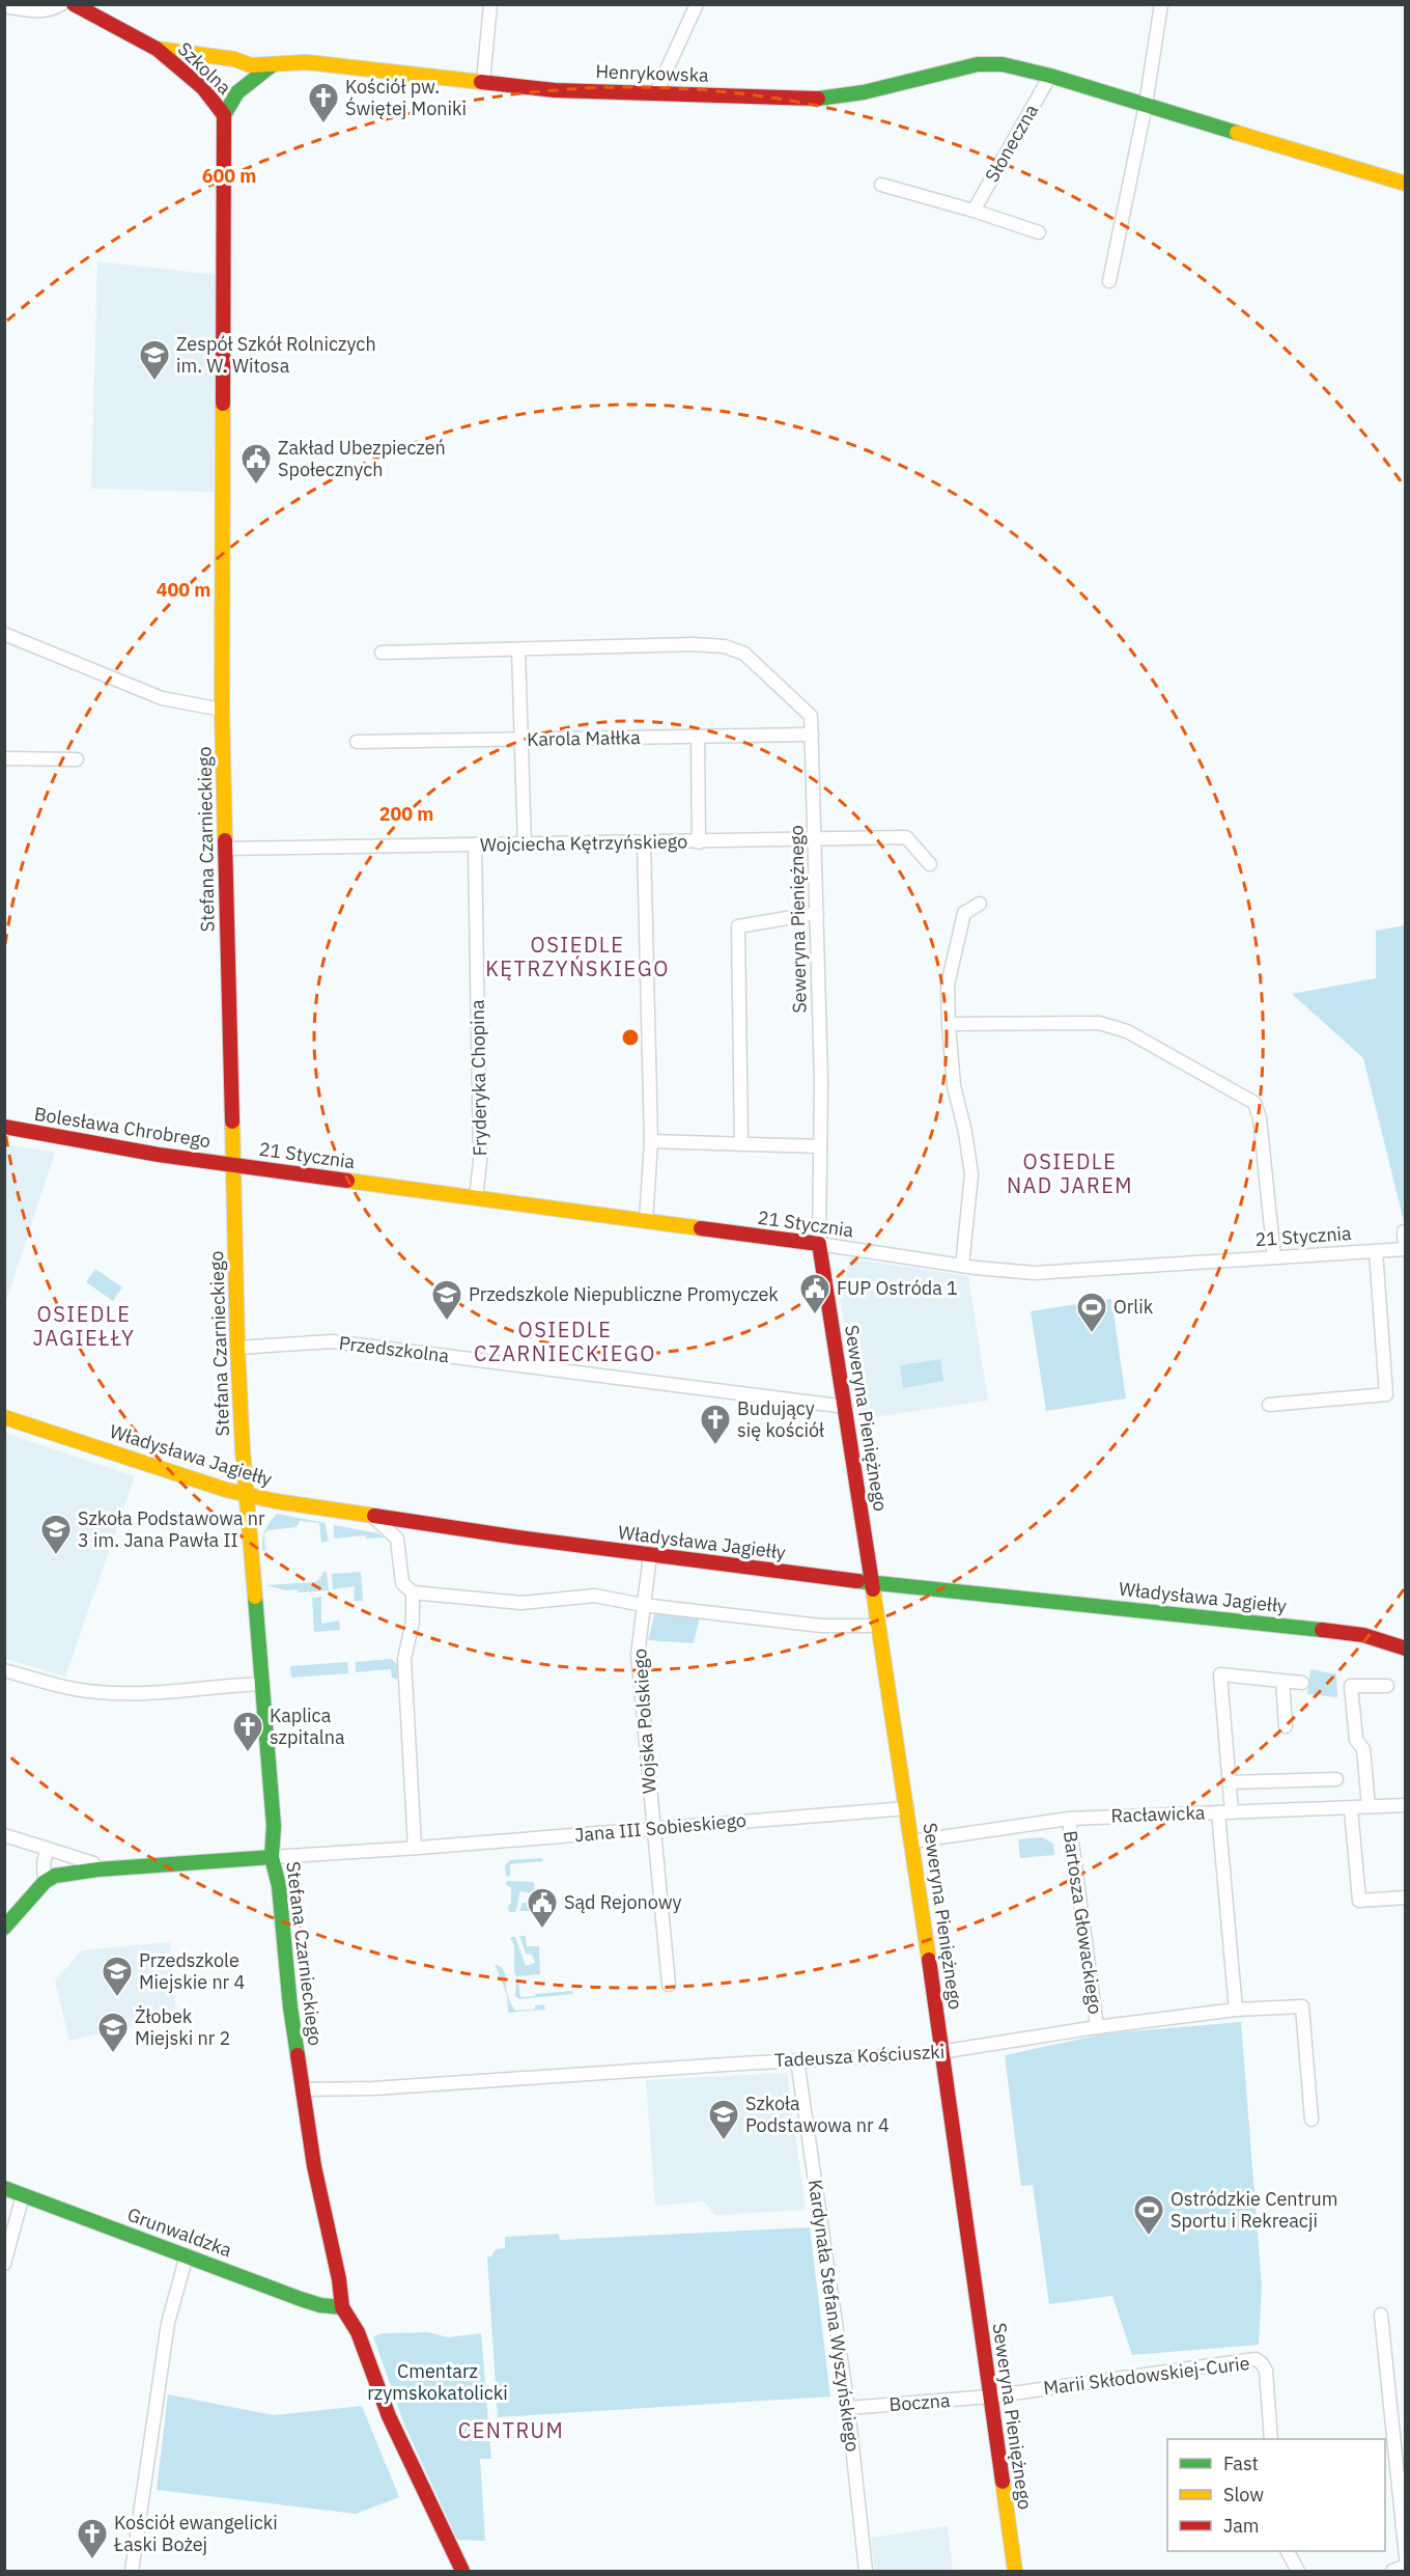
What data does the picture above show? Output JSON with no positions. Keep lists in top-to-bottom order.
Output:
{
  "streets": {
    "street": [
      "Szkolna",
      "Henrykowska",
      "Słoneczna",
      "Karola Małłka",
      "Stefana Czarnieckiego",
      "Wojciecha Kętrzyńskiego",
      "Seweryna Pieniężnego",
      "Fryderyka Chopina",
      "Bolesława Chrobrego",
      "21 Stycznia",
      "Przedszkolna",
      "Władysława Jagiełły",
      "Wojska Polskiego",
      "Racławicka",
      "Jana III Sobieskiego",
      "Bartosza Głowackiego",
      "Tadeusza Kościuszki",
      "Grunwaldzka",
      "Kardynała Stefana Wyszyńskiego",
      "Marii Skłodowskiej-Curie",
      "Boczna"
    ]
  },
  "crossings": [
    ["Szkolna", "Henrykowska"],
    ["Szkolna", "Stefana Czarnieckiego"],
    ["Henrykowska", "Słoneczna"],
    ["Karola Małłka", "Seweryna Pieniężnego"],
    ["Stefana Czarnieckiego", "Wojciecha Kętrzyńskiego"],
    ["Stefana Czarnieckiego", "Bolesława Chrobrego"],
    ["Stefana Czarnieckiego", "21 Stycznia"],
    ["Stefana Czarnieckiego", "Przedszkolna"],
    ["Stefana Czarnieckiego", "Władysława Jagiełły"],
    ["Stefana Czarnieckiego", "Jana III Sobieskiego"],
    ["Stefana Czarnieckiego", "Tadeusza Kościuszki"],
    ["Stefana Czarnieckiego", "Grunwaldzka"],
    ["Wojciecha Kętrzyńskiego", "Seweryna Pieniężnego"],
    ["Wojciecha Kętrzyńskiego", "Fryderyka Chopina"],
    ["Seweryna Pieniężnego", "21 Stycznia"],
    ["Seweryna Pieniężnego", "Przedszkolna"],
    ["Seweryna Pieniężnego", "Władysława Jagiełły"],
    ["Seweryna Pieniężnego", "Racławicka"],
    ["Seweryna Pieniężnego", "Jana III Sobieskiego"],
    ["Seweryna Pieniężnego", "Tadeusza Kościuszki"],
    ["Seweryna Pieniężnego", "Marii Skłodowskiej-Curie"],
    ["Seweryna Pieniężnego", "Boczna"],
    ["Fryderyka Chopina", "21 Stycznia"],
    ["Bolesława Chrobrego", "21 Stycznia"],
    ["Władysława Jagiełły", "Wojska Polskiego"],
    ["Wojska Polskiego", "Jana III Sobieskiego"],
    ["Racławicka", "Bartosza Głowackiego"],
    ["Bartosza Głowackiego", "Tadeusza Kościuszki"],
    ["Tadeusza Kościuszki", "Kardynała Stefana Wyszyńskiego"],
    ["Kardynała Stefana Wyszyńskiego", "Boczna"],
    ["Marii Skłodowskiej-Curie", "Boczna"]
  ],
  "districts": [
    "OSIEDLE KĘTRZYŃSKIEGO",
    "OSIEDLE NAD JAREM",
    "OSIEDLE JAGIEŁŁY",
    "OSIEDLE CZARNIECKIEGO",
    "CENTRUM"
  ],
  "parks": ["Cmentarz rzymskokatolicki"],
  "places": {
    "church": [
      "Kościół pw. Świętej Moniki",
      "Budujący się kościół",
      "Kaplica szpitalna",
      "Kościół ewangelicki Łaski Bożej"
    ],
    "school or university": [
      "Zespół Szkół Rolniczych im. W. Witosa",
      "Przedszkole Niepubliczne Promyczek",
      "Szkoła Podstawowa nr 3 im. Jana Pawła II",
      "Przedszkole Miejskie nr 4",
      "Żłobek Miejski nr 2",
      "Szkoła Podstawowa nr 4"
    ],
    "public building": ["Zakład Ubezpieczeń Społecznych", "FUP Ostróda 1", "Sąd Rejonowy"],
    "sports": ["Orlik", "Ostródzkie Centrum Sportu i Rekreacji"]
  },
  "legend": ["Fast", "Slow", "Jam"],
  "rings": ["600 m", "400 m", "200 m"]
}
